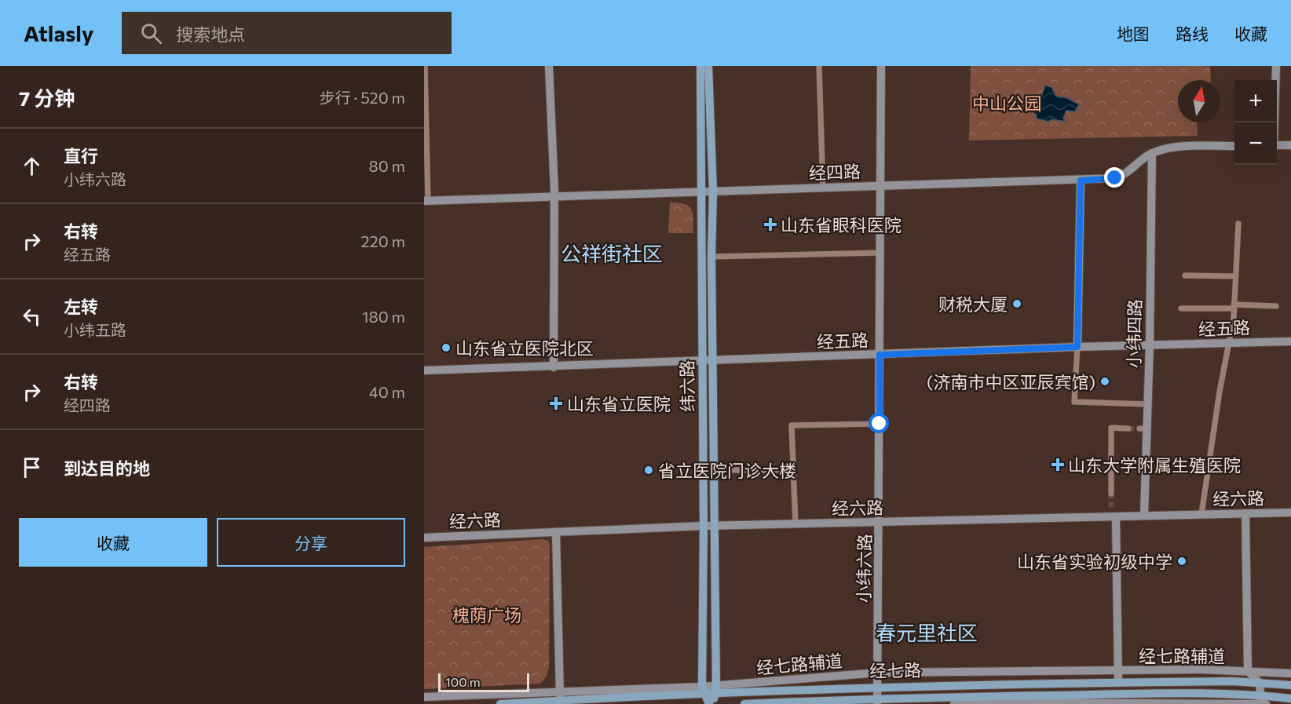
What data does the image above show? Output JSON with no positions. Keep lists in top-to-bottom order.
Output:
{
  "streets": {
    "main road": ["纬六路", "经七路"],
    "street": [
      "经四路",
      "经五路",
      "小纬四路",
      "经六路",
      "小纬六路",
      "经七路辅道"
    ]
  },
  "crossings": [
    ["经四路", "小纬四路"],
    ["经四路", "纬六路"],
    ["经四路", "小纬六路"],
    ["经五路", "小纬四路"],
    ["经五路", "纬六路"],
    ["经五路", "小纬六路"],
    ["小纬四路", "经六路"],
    ["纬六路", "经六路"],
    ["纬六路", "经七路辅道"],
    ["纬六路", "经七路"],
    ["经六路", "小纬六路"],
    ["小纬六路", "经七路辅道"],
    ["小纬六路", "经七路"],
    ["经七路辅道", "经七路"]
  ],
  "districts": ["公祥街社区", "春元里社区"],
  "parks": ["中山公园", "槐荫广场"],
  "places": {
    "health": ["山东省眼科医院", "山东省立医院", "山东大学附属生殖医院"],
    "other": [
      "财税大厦",
      "山东省立医院北区",
      "(济南市中区亚辰宾馆)",
      "省立医院门诊大楼",
      "山东省实验初级中学"
    ]
  },
  "scale_bar": "100 m",
  "north": "top",
  "page": {
    "header": "Atlasly",
    "search": "搜索地点",
    "nav": ["地图", "路线", "收藏"],
    "heading": ["7 分钟", "步行 · 520 m"],
    "map_buttons": ["+", "−"],
    "list": [
      ["直行", "小纬六路", "80 m"],
      ["右转", "经五路", "220 m"],
      ["左转", "小纬五路", "180 m"],
      ["右转", "经四路", "40 m"],
      "到达目的地"
    ],
    "buttons": ["收藏", "分享"],
    "scale": "100 m"
  }
}
